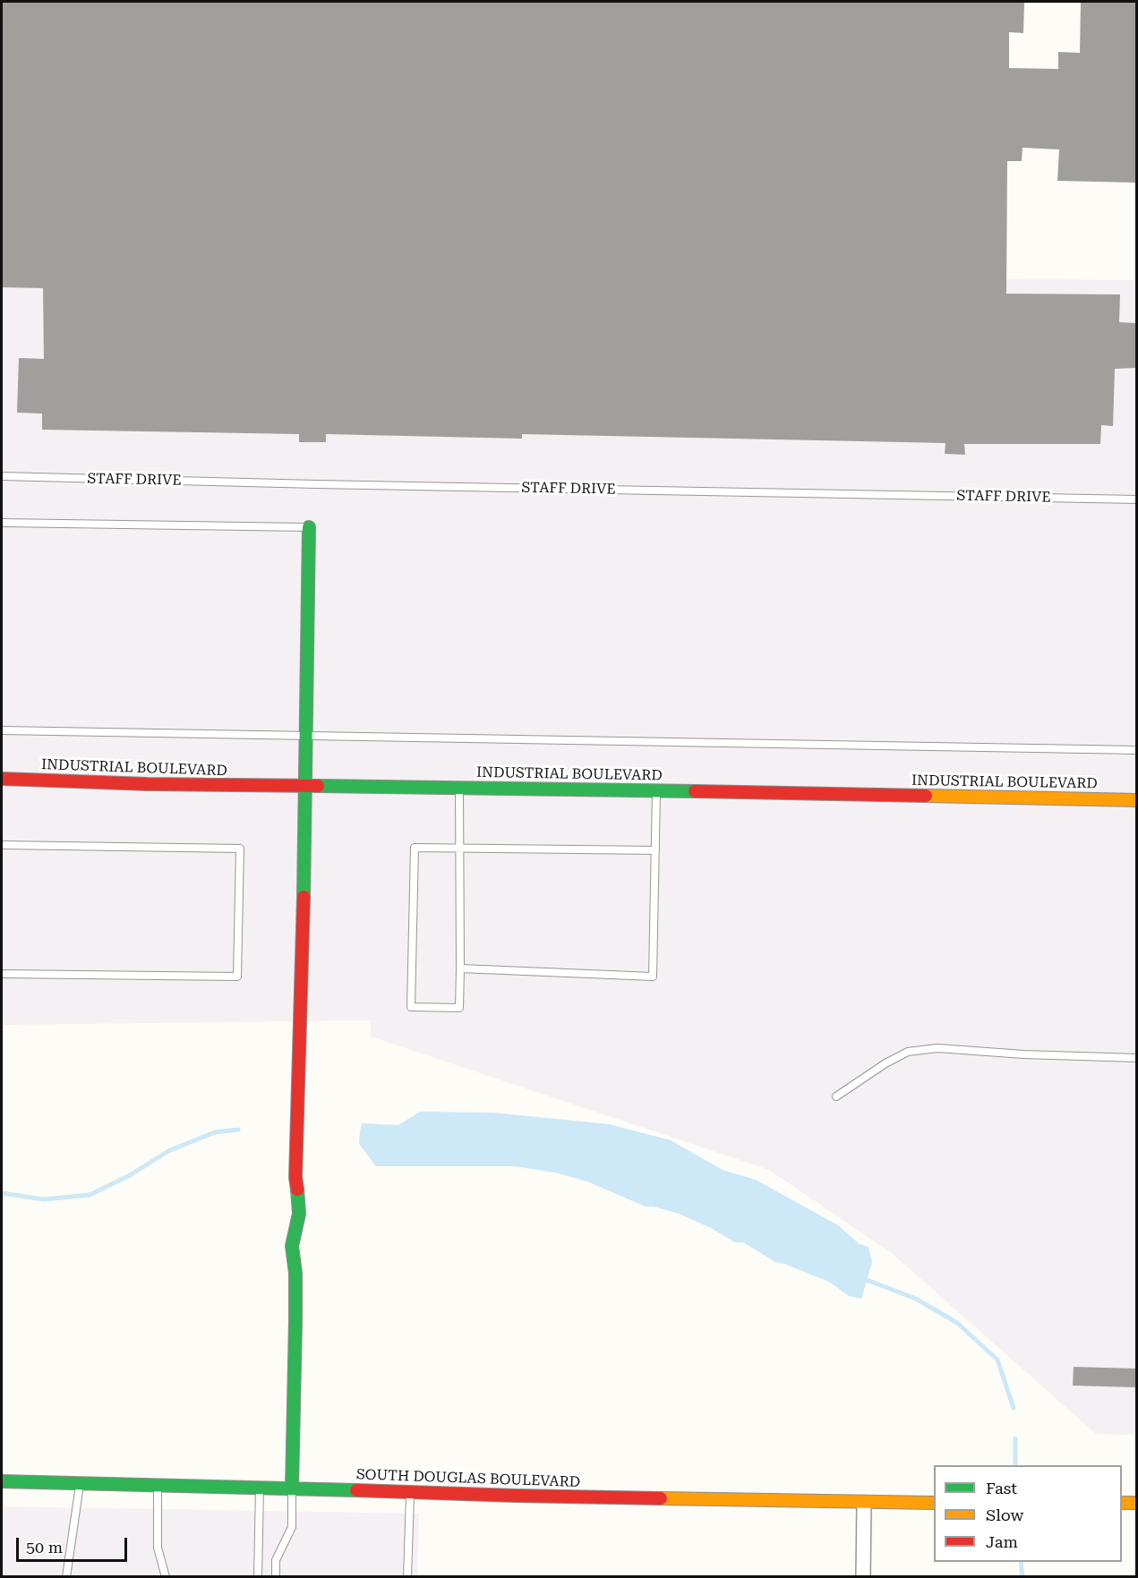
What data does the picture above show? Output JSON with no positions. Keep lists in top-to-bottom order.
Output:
{
  "streets": {
    "street": ["INDUSTRIAL BOULEVARD", "SOUTH DOUGLAS BOULEVARD"],
    "lane": ["STAFF DRIVE"]
  },
  "legend": ["Fast", "Slow", "Jam"],
  "scale_bar": "50 m"
}
